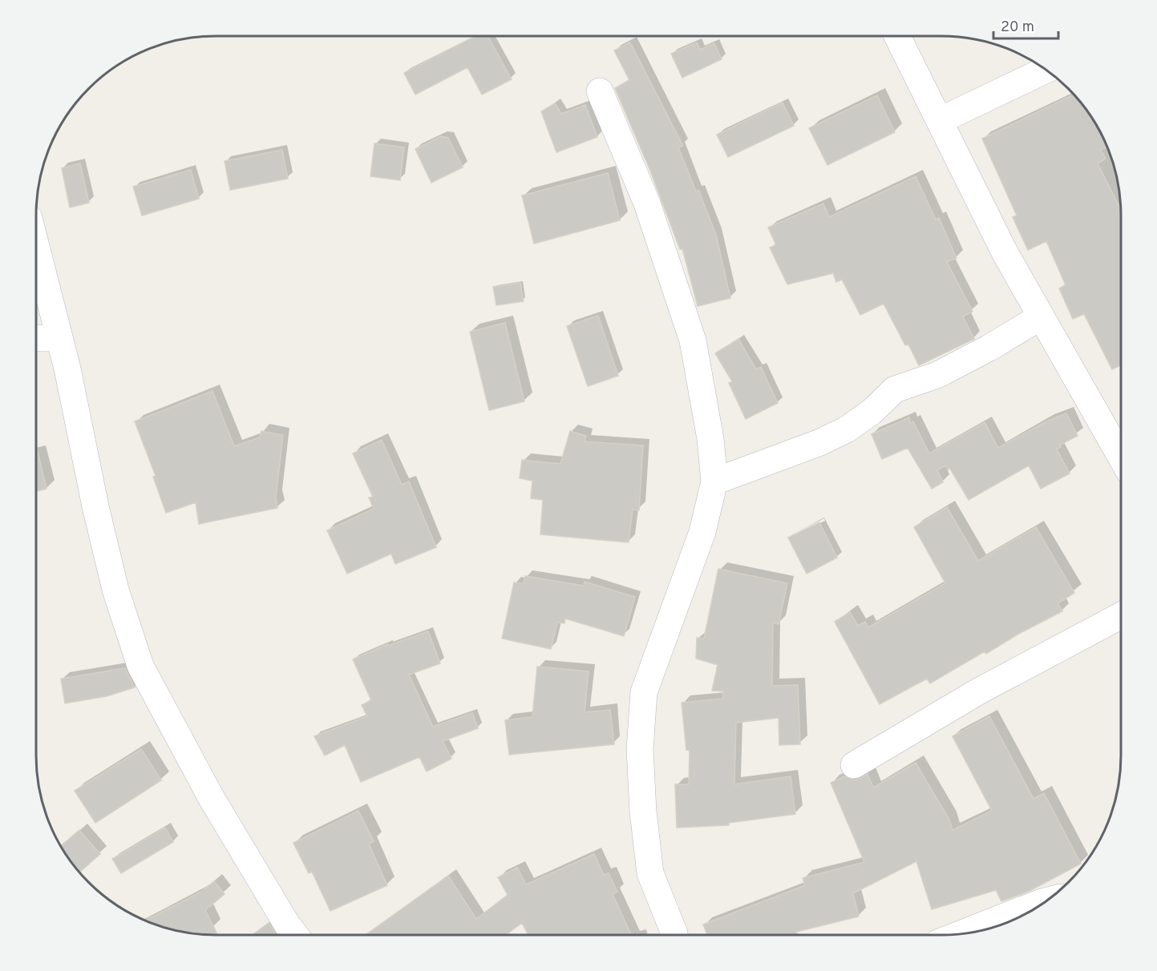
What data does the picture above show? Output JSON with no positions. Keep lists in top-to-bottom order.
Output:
{
  "scale_bar": "20 m"
}
